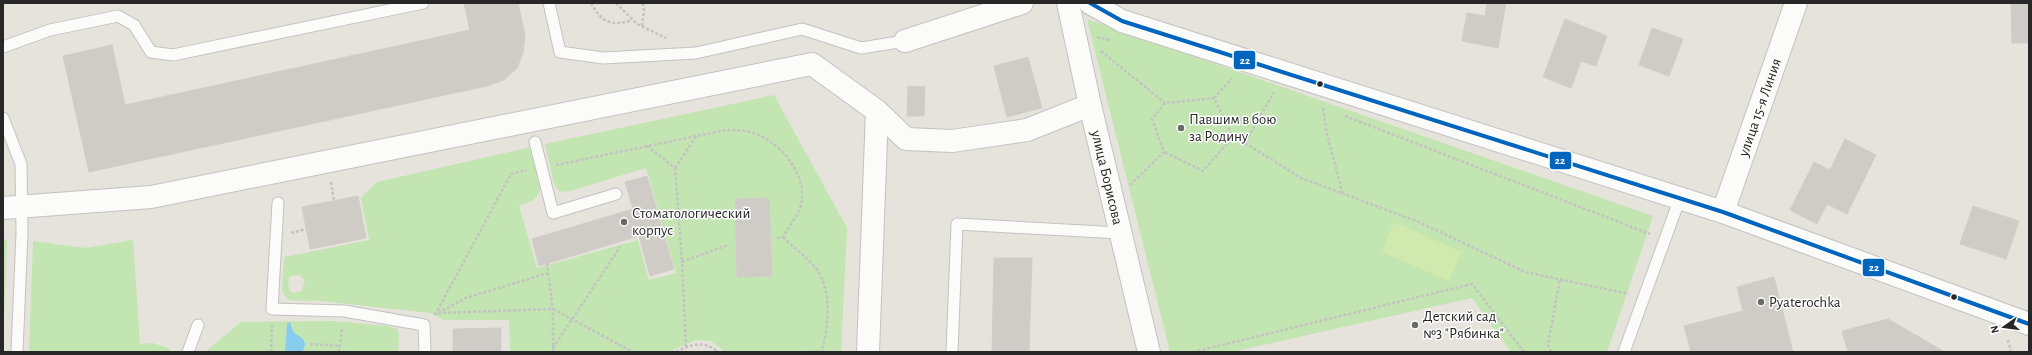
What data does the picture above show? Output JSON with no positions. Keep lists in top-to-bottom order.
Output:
{
  "streets": {
    "street": ["улица 15-я Линия", "улица Борисова"]
  },
  "places": [
    "Павшим в бою за Родину",
    "Стоматологический корпус",
    "Pyaterochka",
    "Детский сад №3 \"Рябинка\""
  ],
  "lines": ["transit line 22"],
  "north": "left"
}
